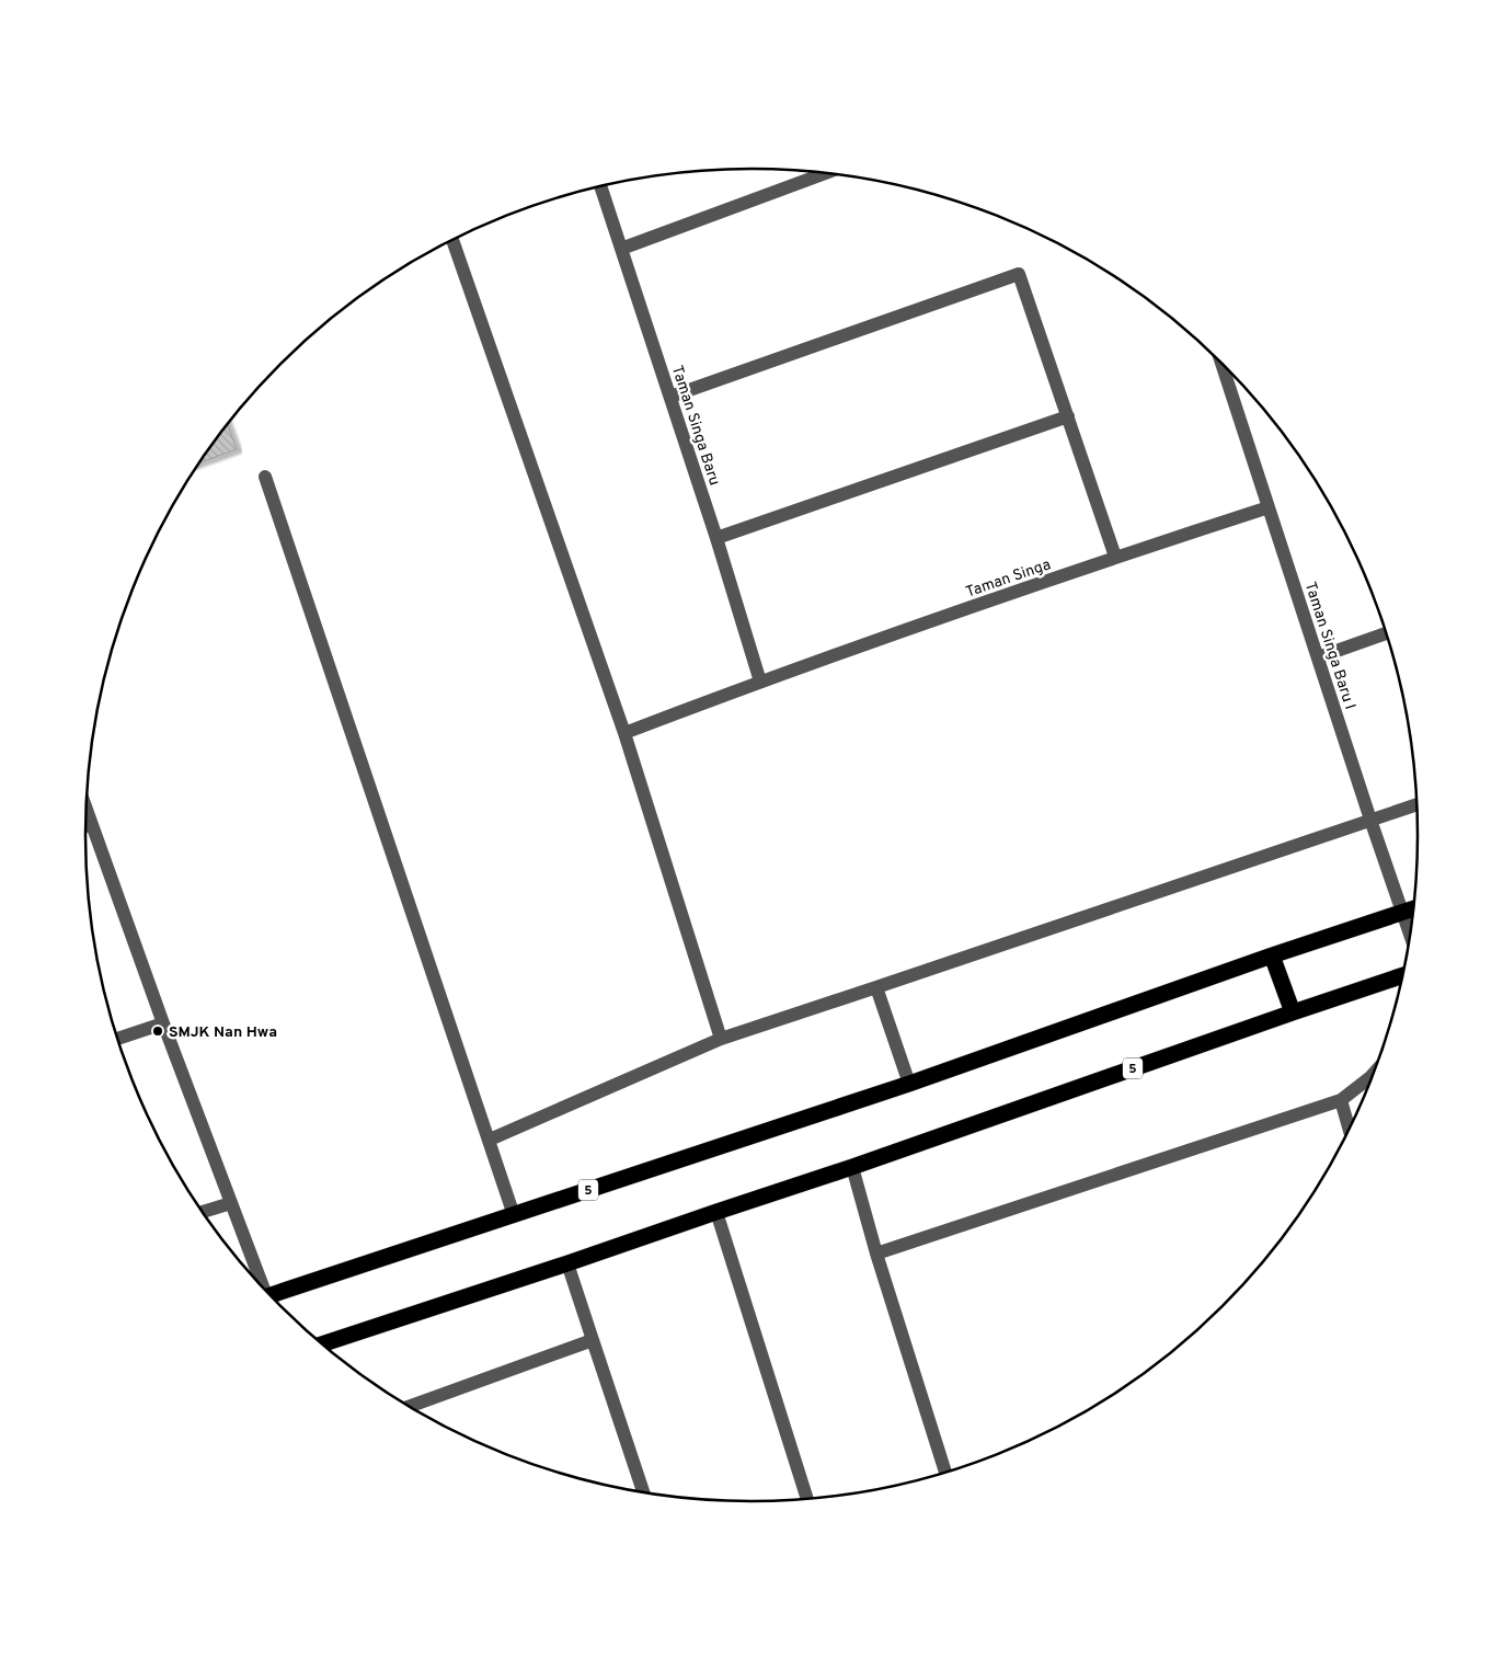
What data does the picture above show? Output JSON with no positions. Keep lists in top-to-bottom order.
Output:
{
  "streets": {
    "highway": ["5"],
    "street": ["Taman Singa Baru", "Taman Singa", "Taman Singa Baru I"]
  },
  "crossings": [
    ["Taman Singa Baru", "Taman Singa"],
    ["Taman Singa", "Taman Singa Baru I"],
    ["Taman Singa Baru I", "5"]
  ],
  "places": ["SMJK Nan Hwa"]
}
